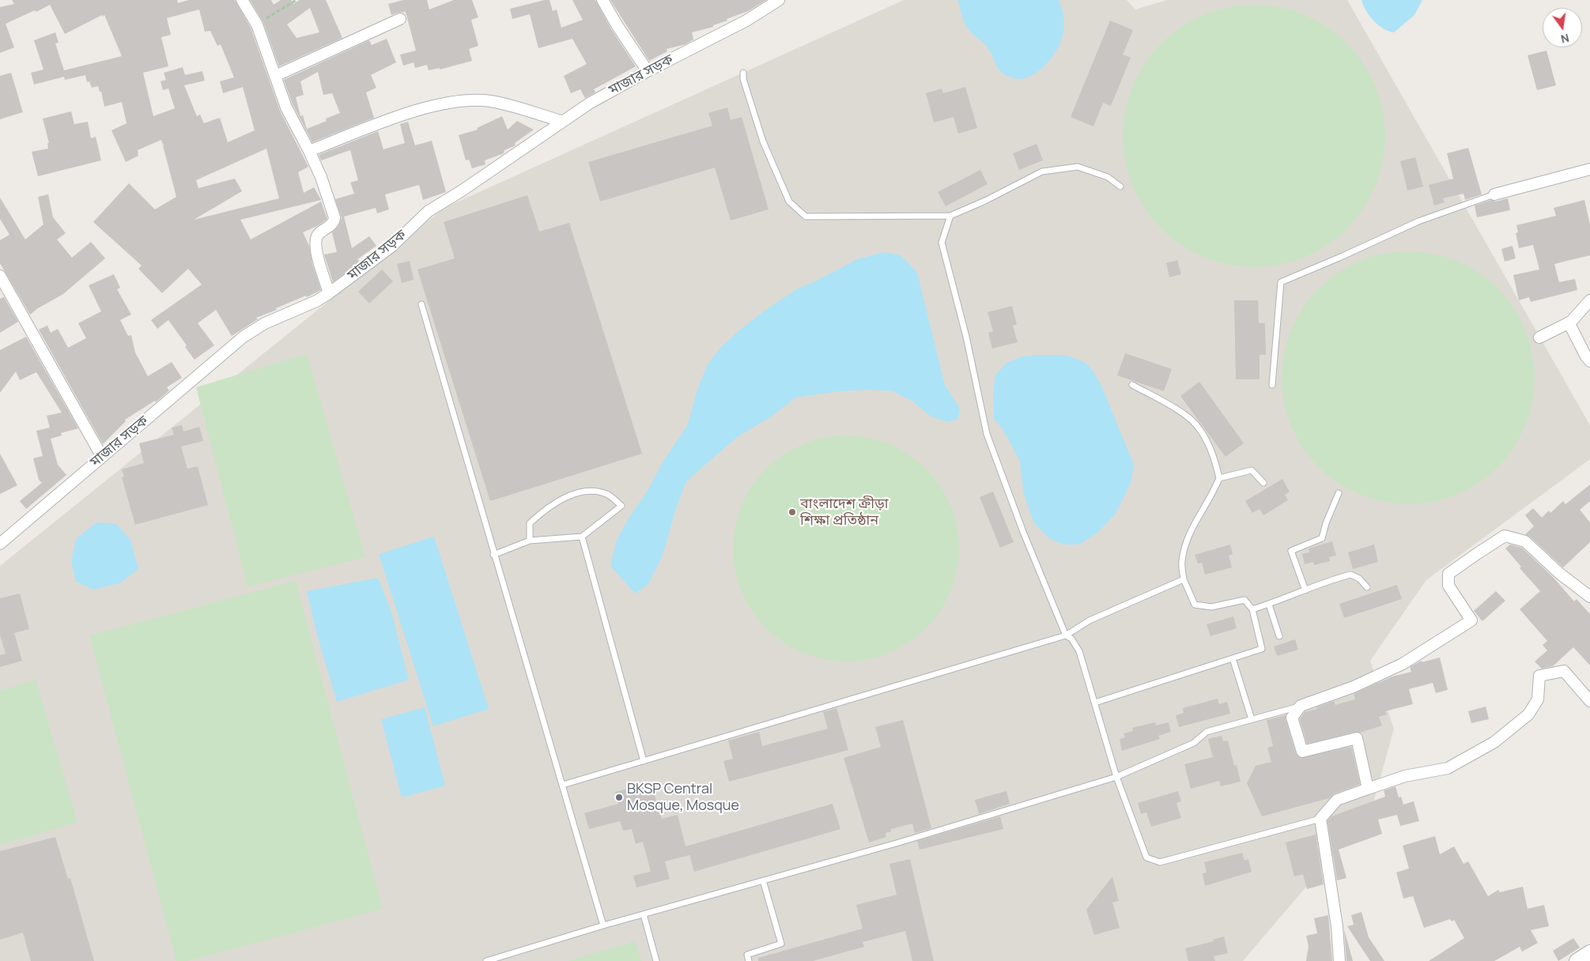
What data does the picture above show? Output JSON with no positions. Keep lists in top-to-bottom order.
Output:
{
  "streets": {
    "street": ["মাজার সড়ক"]
  },
  "places": ["বাংলাদেশ ক্রীড়া শিক্ষা প্রতিষ্ঠান", "BKSP Central Mosque, Mosque"],
  "north": "bottom"
}
